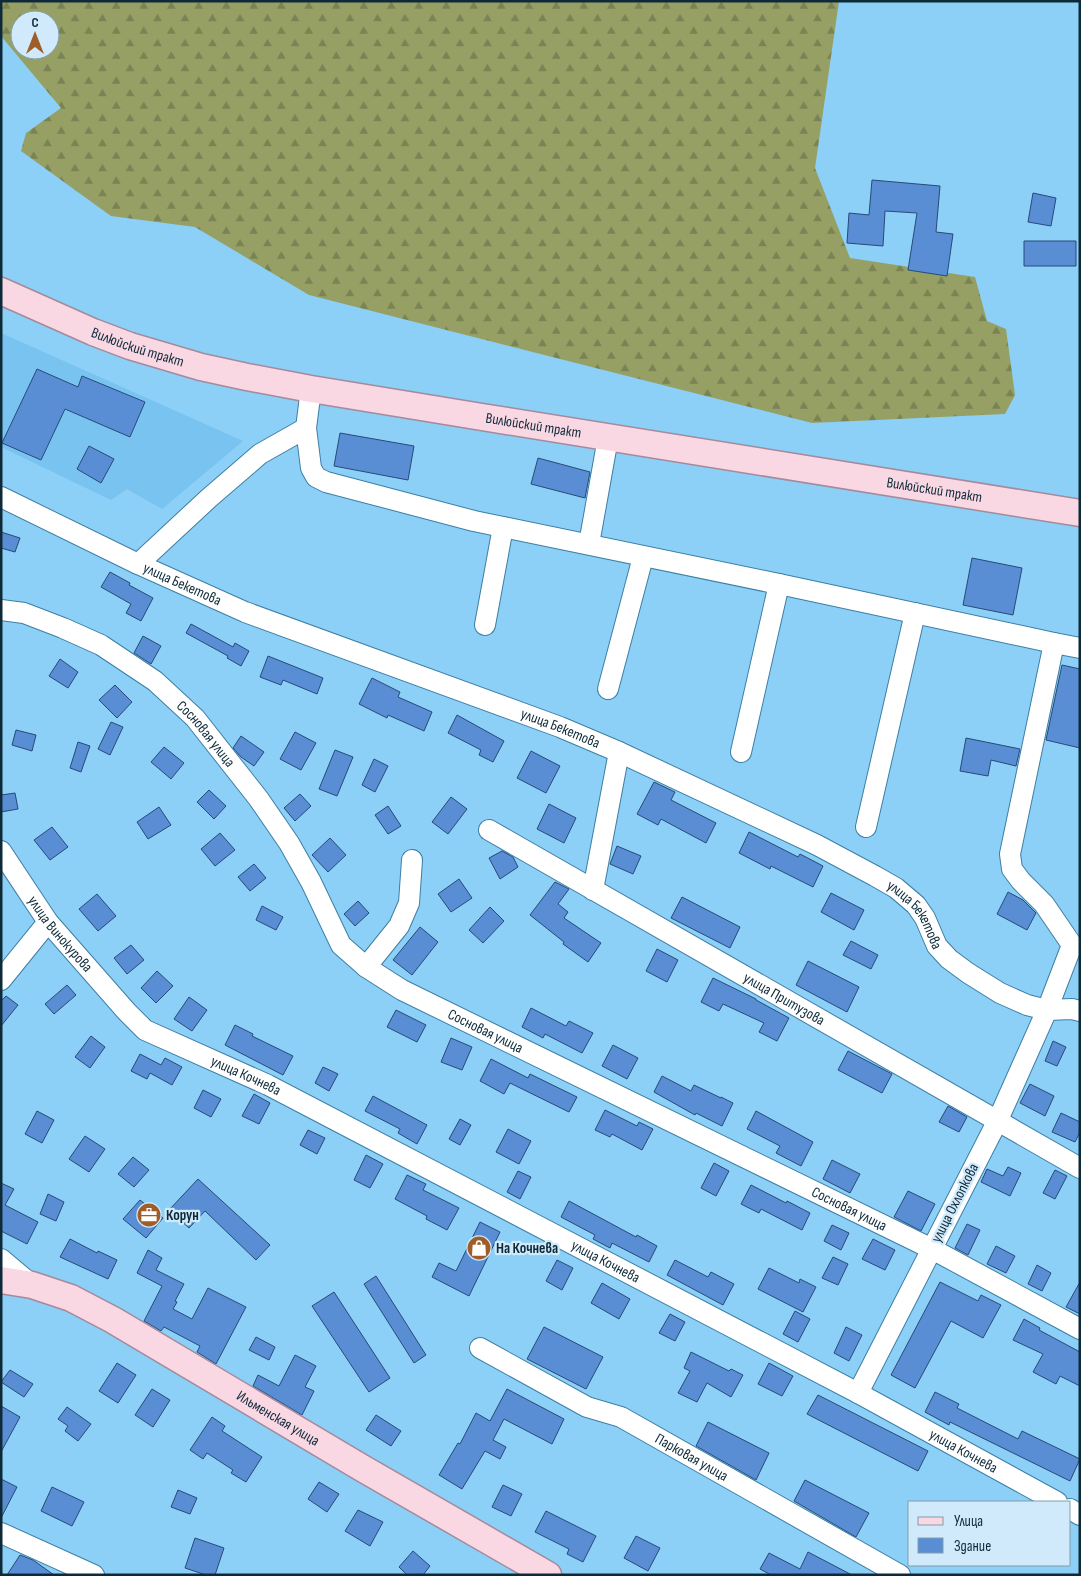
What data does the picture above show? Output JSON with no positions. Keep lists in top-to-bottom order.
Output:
{
  "streets": {
    "main road": ["Вилюйский тракт", "Ильменская улица"],
    "street": [
      "улица Бекетова",
      "Сосновая улица",
      "улица Винокурова",
      "улица Притузова",
      "улица Кочнева",
      "улица Охлопкова",
      "Парковая улица"
    ]
  },
  "crossings": [
    ["улица Бекетова", "улица Охлопкова"],
    ["Сосновая улица", "улица Охлопкова"],
    ["улица Винокурова", "улица Кочнева"],
    ["улица Притузова", "улица Охлопкова"],
    ["улица Кочнева", "улица Охлопкова"]
  ],
  "places": {
    "office": ["Корун"],
    "shop": ["На Кочнева"]
  },
  "legend": ["Улица", "Здание"],
  "north": "top"
}
